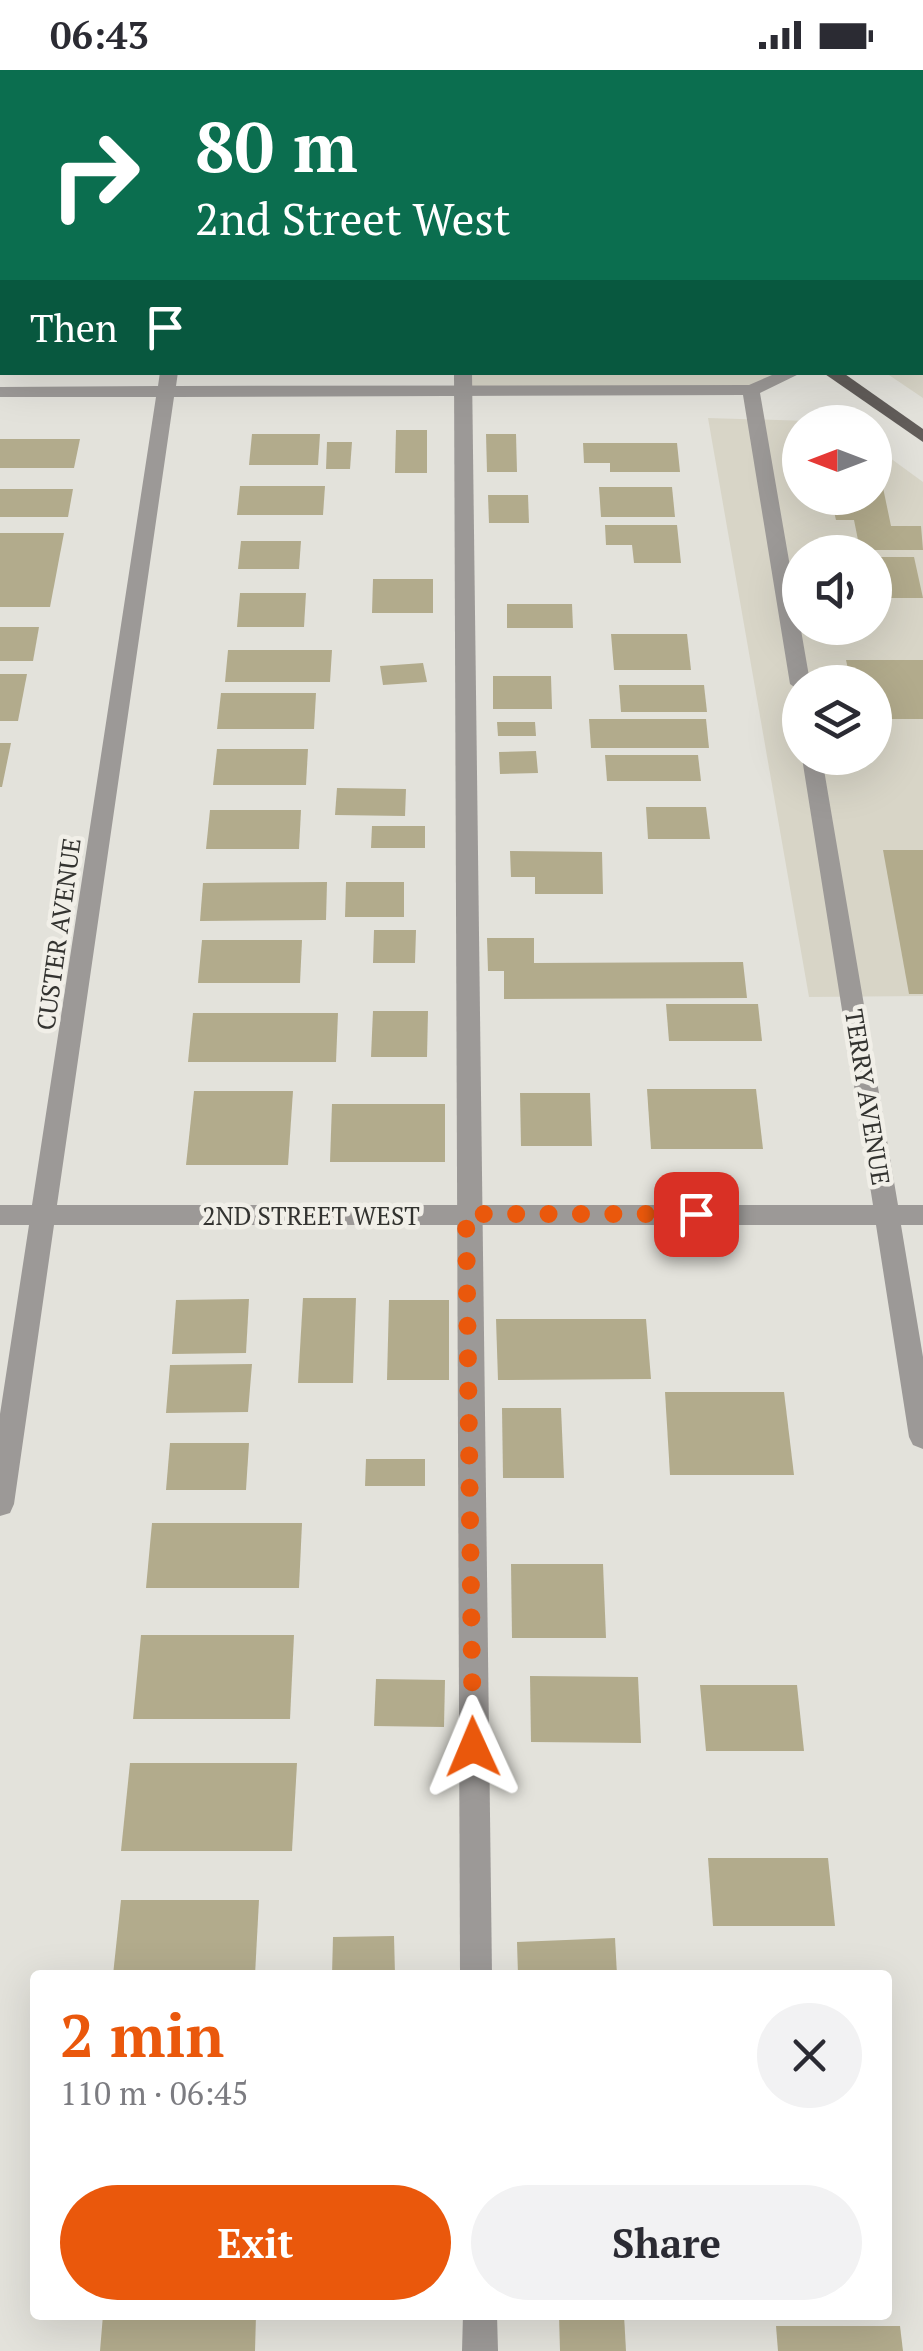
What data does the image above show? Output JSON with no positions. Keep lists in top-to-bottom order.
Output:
{
  "streets": {
    "street": ["CUSTER AVENUE", "TERRY AVENUE", "2ND STREET WEST"]
  },
  "crossings": [
    ["CUSTER AVENUE", "2ND STREET WEST"],
    ["TERRY AVENUE", "2ND STREET WEST"]
  ],
  "north": "left",
  "page": {
    "status": "06:43",
    "turn": ["80 m", "2nd Street West"],
    "then": "Then",
    "heading": ["2 min", "110 m · 06:45"],
    "buttons": ["Exit", "Share"]
  }
}
